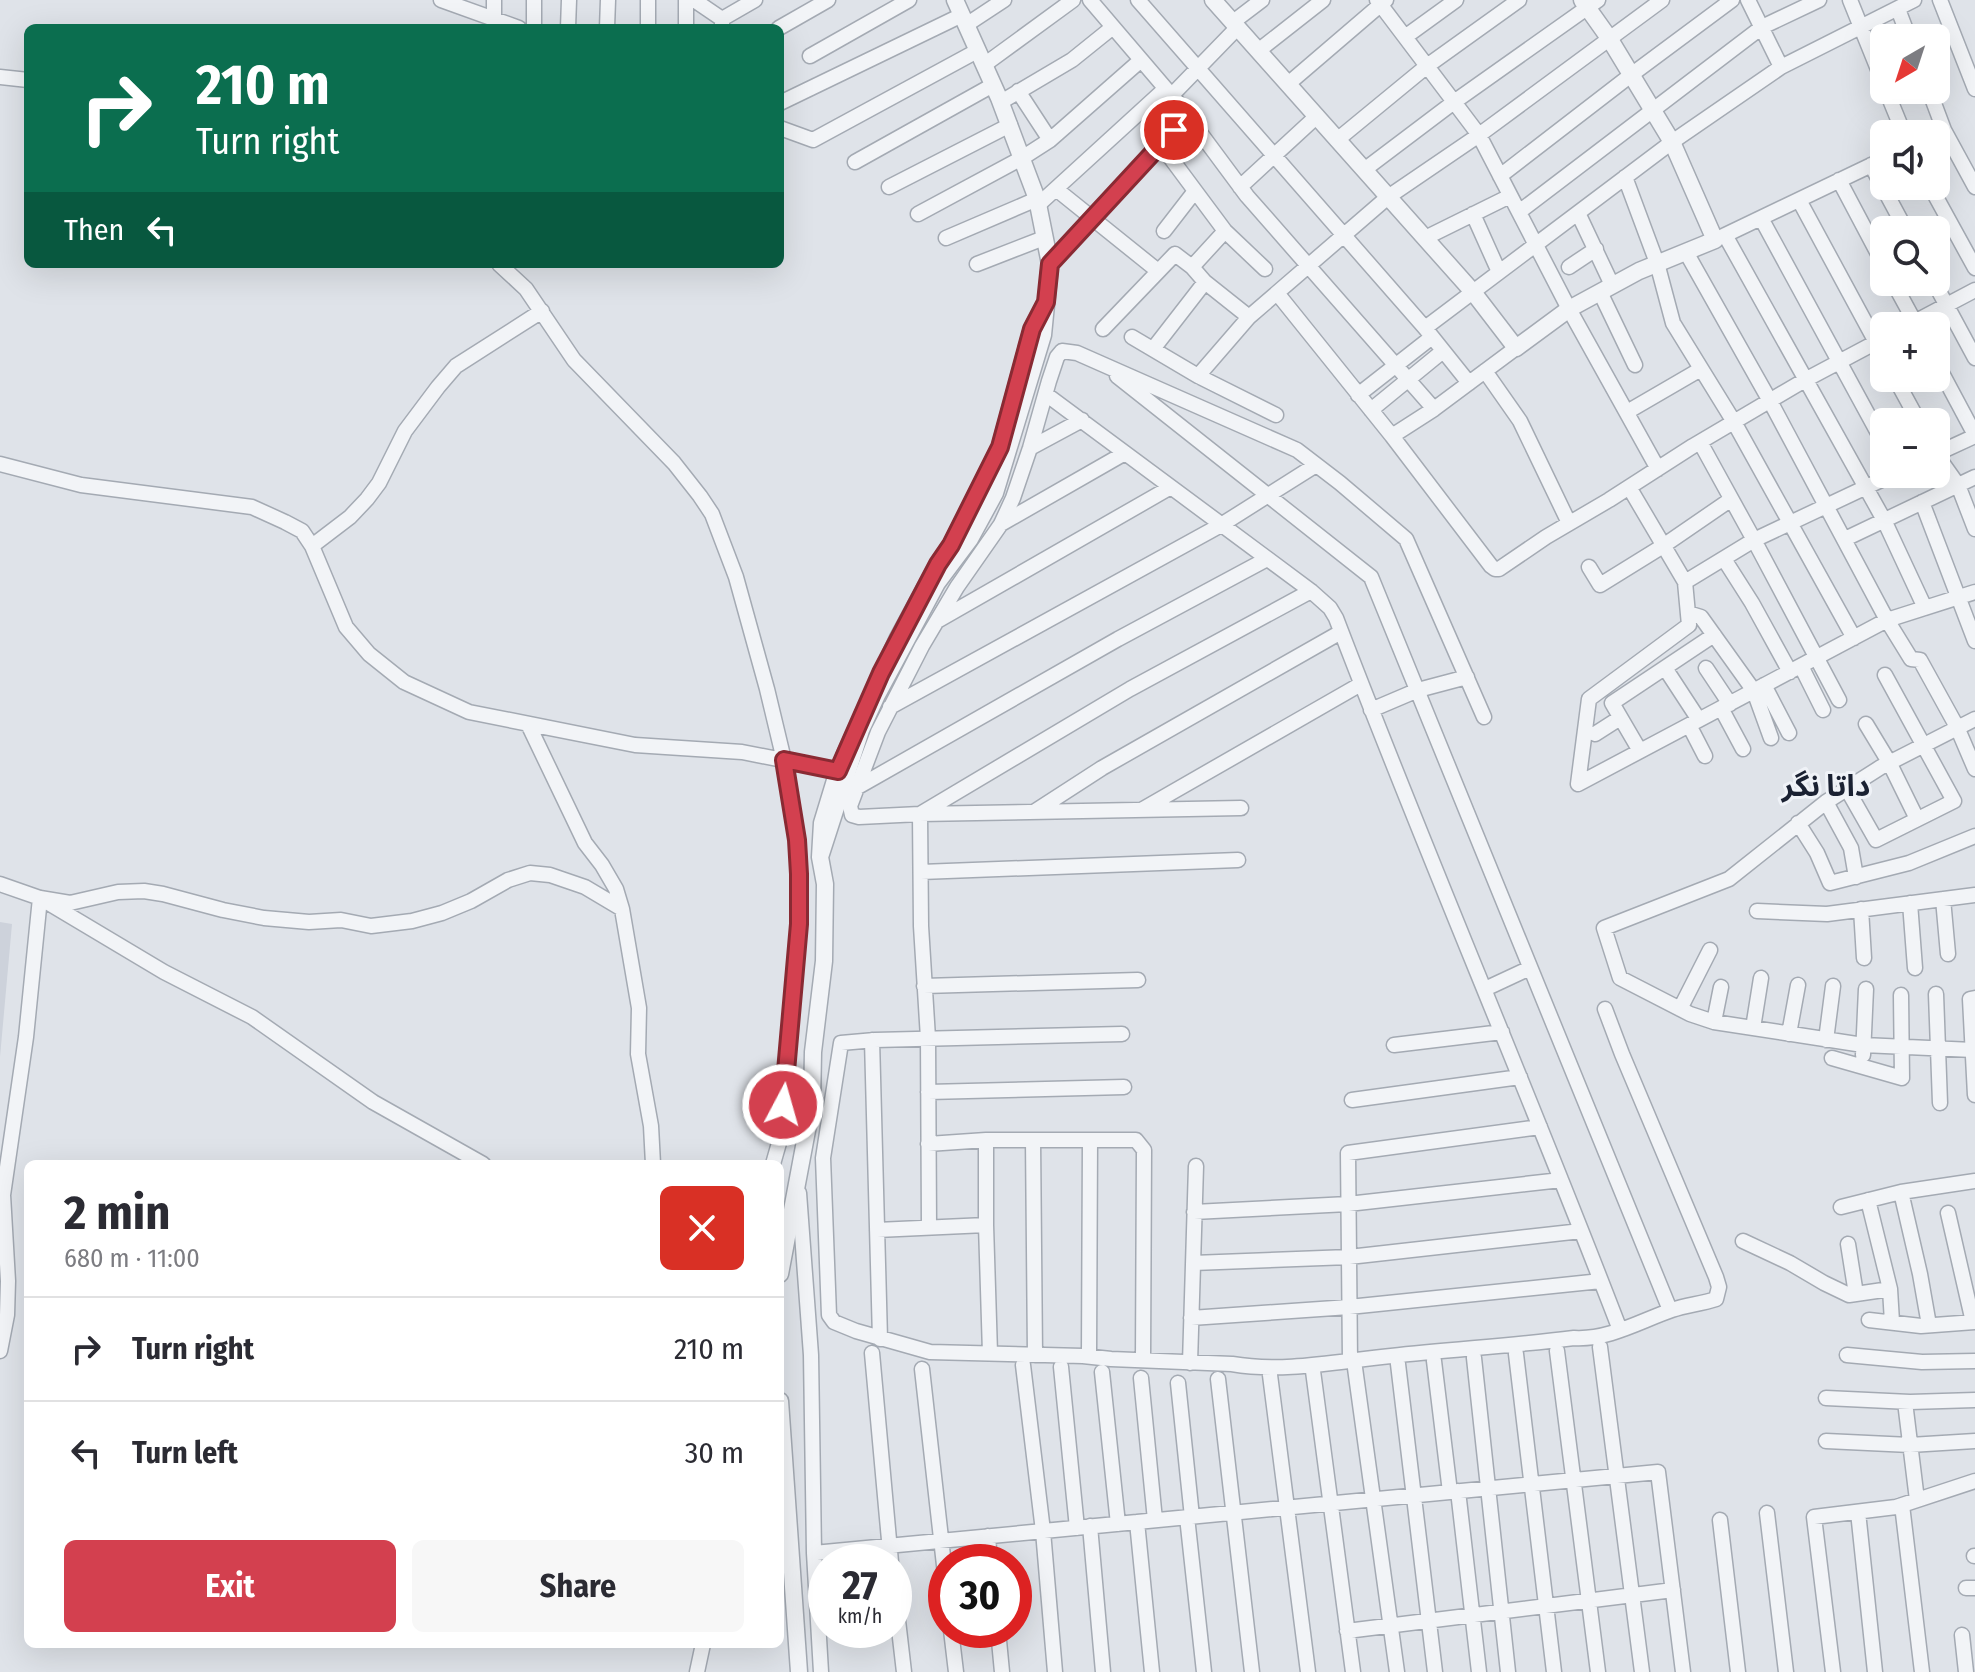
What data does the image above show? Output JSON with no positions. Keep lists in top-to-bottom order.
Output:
{
  "districts": ["داتا نگر"],
  "north": "bottom left",
  "page": {
    "map_buttons": ["+", "−"],
    "turn": ["210 m", "Turn right"],
    "then": "Then",
    "heading": ["2 min", "680 m · 11:00"],
    "list": [
      {
        "name": "Turn right",
        "value": "210 m"
      },
      {
        "name": "Turn left",
        "value": "30 m"
      }
    ],
    "buttons": ["Exit", "Share"],
    "speed": "27 km/h",
    "limit": "30"
  }
}
